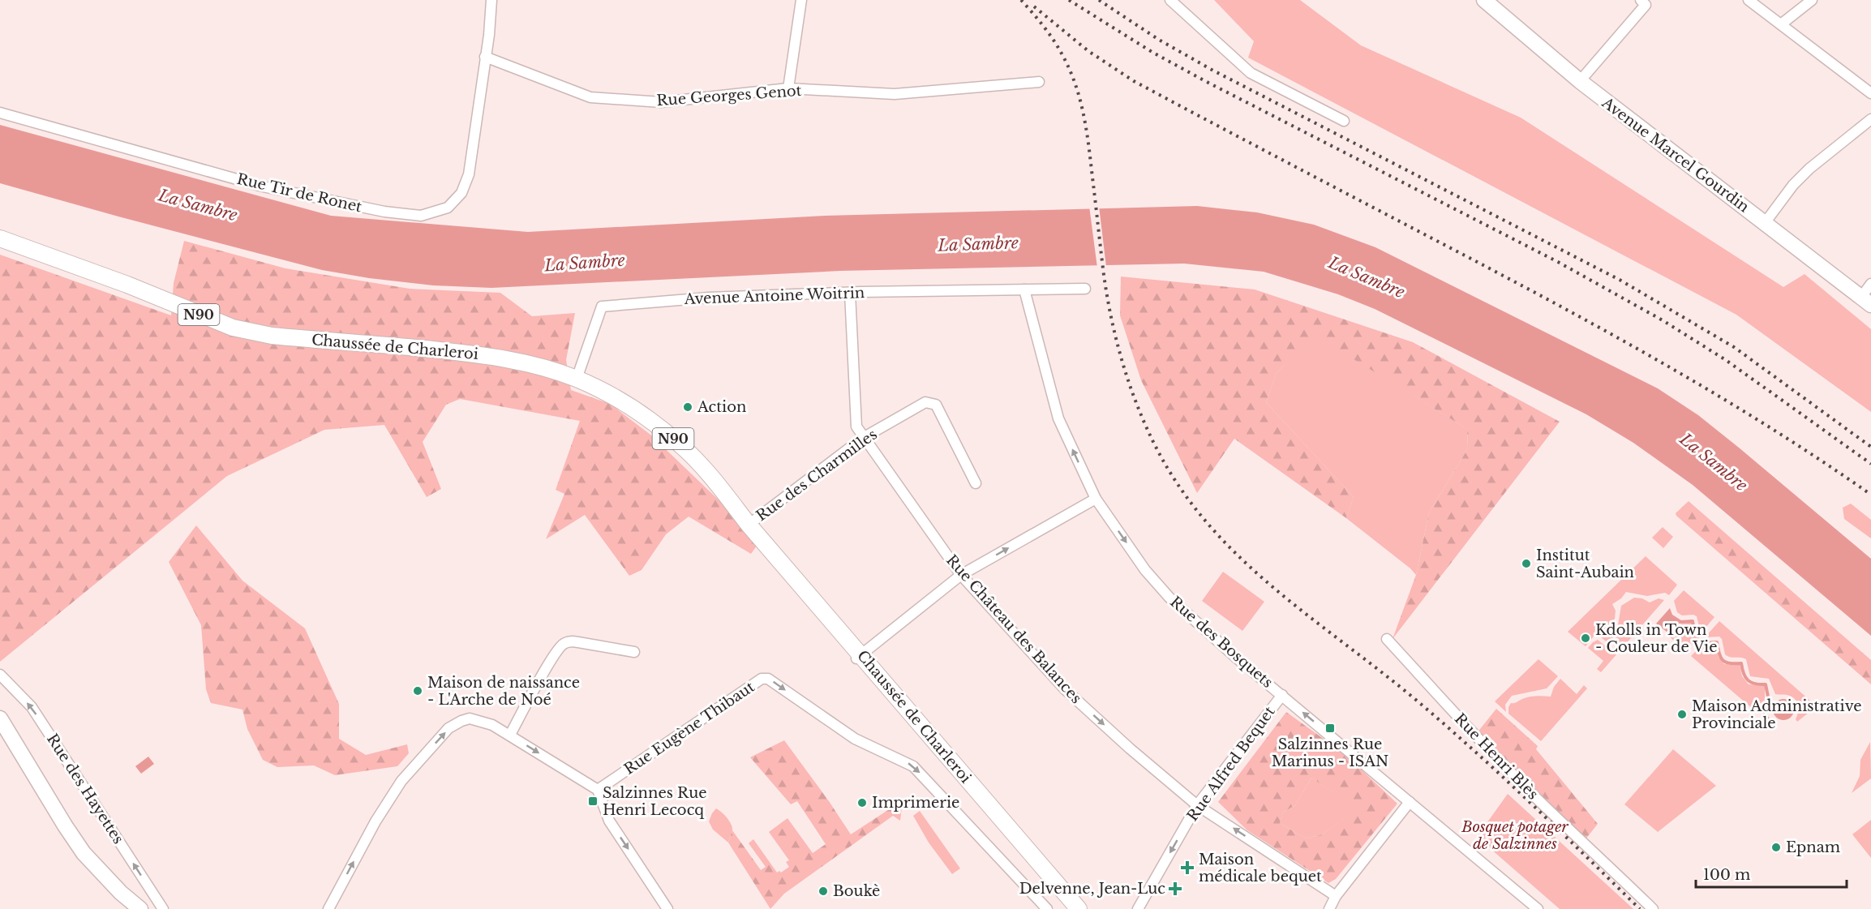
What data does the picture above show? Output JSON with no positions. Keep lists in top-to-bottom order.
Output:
{
  "streets": {
    "main road": ["N90", "Chaussée de Charleroi"],
    "street": [
      "Rue Georges Genot",
      "Avenue Marcel Gourdin",
      "Rue Tir de Ronet",
      "Avenue Antoine Woitrin",
      "Rue des Charmilles",
      "Rue Château des Balances",
      "Rue des Bosquets",
      "Rue Eugène Thibaut",
      "Rue Henri Blès",
      "Rue Alfred Bequet",
      "Rue des Hayettes"
    ]
  },
  "crossings": [
    ["Rue Georges Genot", "Rue Tir de Ronet"],
    ["Avenue Antoine Woitrin", "Chaussée de Charleroi"],
    ["Avenue Antoine Woitrin", "Rue Château des Balances"],
    ["Avenue Antoine Woitrin", "Rue des Bosquets"],
    ["Chaussée de Charleroi", "Rue des Charmilles"],
    ["Rue des Charmilles", "Rue Château des Balances"],
    ["Rue Château des Balances", "Rue Alfred Bequet"],
    ["Rue des Bosquets", "Rue Alfred Bequet"]
  ],
  "one_way": ["Rue Eugène Thibaut", "Rue Alfred Bequet"],
  "water": ["La Sambre"],
  "parks": ["Bosquet potager de Salzinnes"],
  "places": {
    "other": [
      "Action",
      "Institut Saint-Aubain",
      "Kdolls in Town - Couleur de Vie",
      "Maison de naissance - L'Arche de Noé",
      "Maison Administrative Provinciale",
      "Imprimerie",
      "Epnam",
      "Boukè"
    ],
    "transit": ["Salzinnes Rue Marinus - ISAN", "Salzinnes Rue Henri Lecocq"],
    "health": ["Maison médicale bequet", "Delvenne, Jean-Luc"]
  },
  "scale_bar": "100 m"
}
